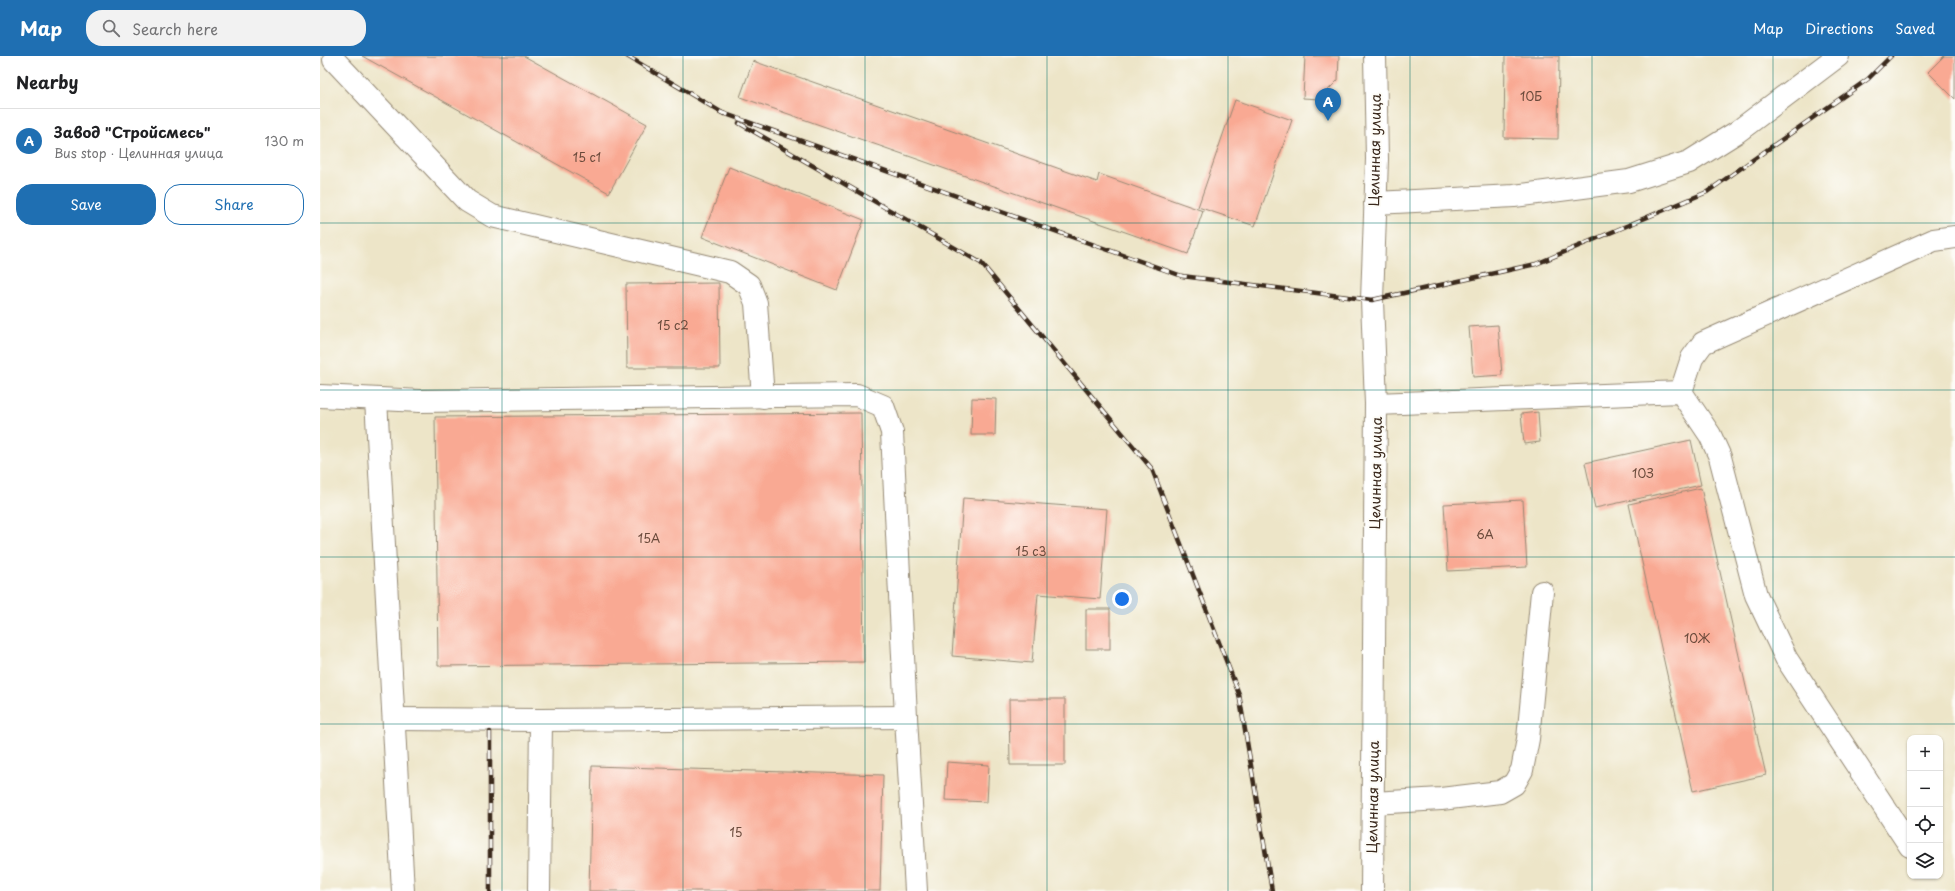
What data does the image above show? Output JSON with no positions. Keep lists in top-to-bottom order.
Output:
{
  "streets": {
    "street": ["Целинная улица"]
  },
  "house_numbers": [
    "10Б",
    "15 с1",
    "15 с2",
    "10З",
    "6А",
    "15А",
    "15 с3",
    "10Ж",
    "15"
  ],
  "page": {
    "header": "Map",
    "search": "Search here",
    "nav": ["Map", "Directions", "Saved"],
    "heading": "Nearby",
    "pins": "A",
    "list": [
      {
        "mark": "A",
        "name": "Завод \"Стройсмесь\"",
        "note": "Bus stop · Целинная улица",
        "value": "130 m"
      }
    ],
    "buttons": ["Save", "Share"],
    "map_buttons": ["+", "−"]
  }
}
